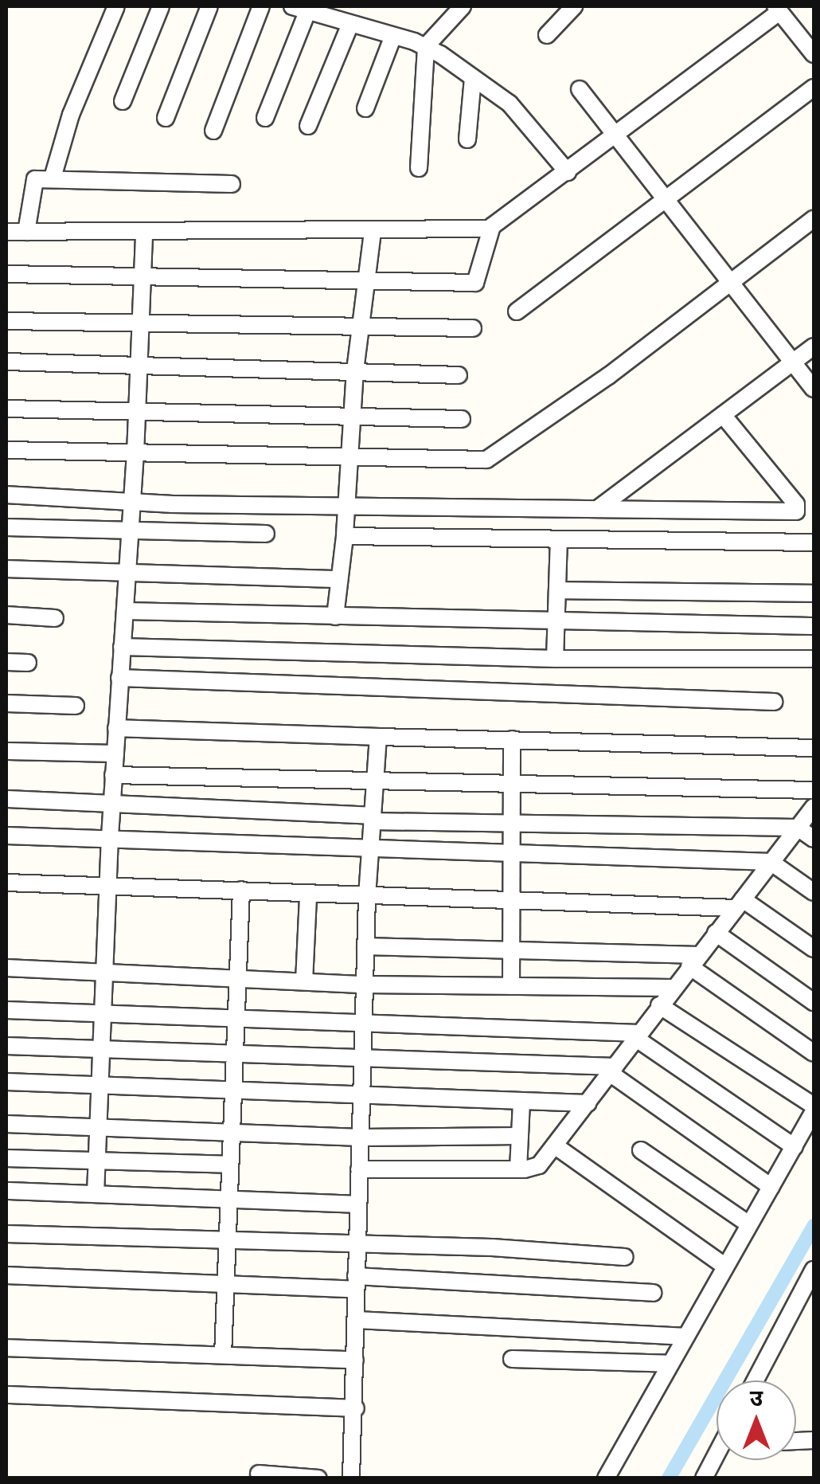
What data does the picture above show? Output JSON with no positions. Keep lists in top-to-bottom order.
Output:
{
  "north": "top"
}
